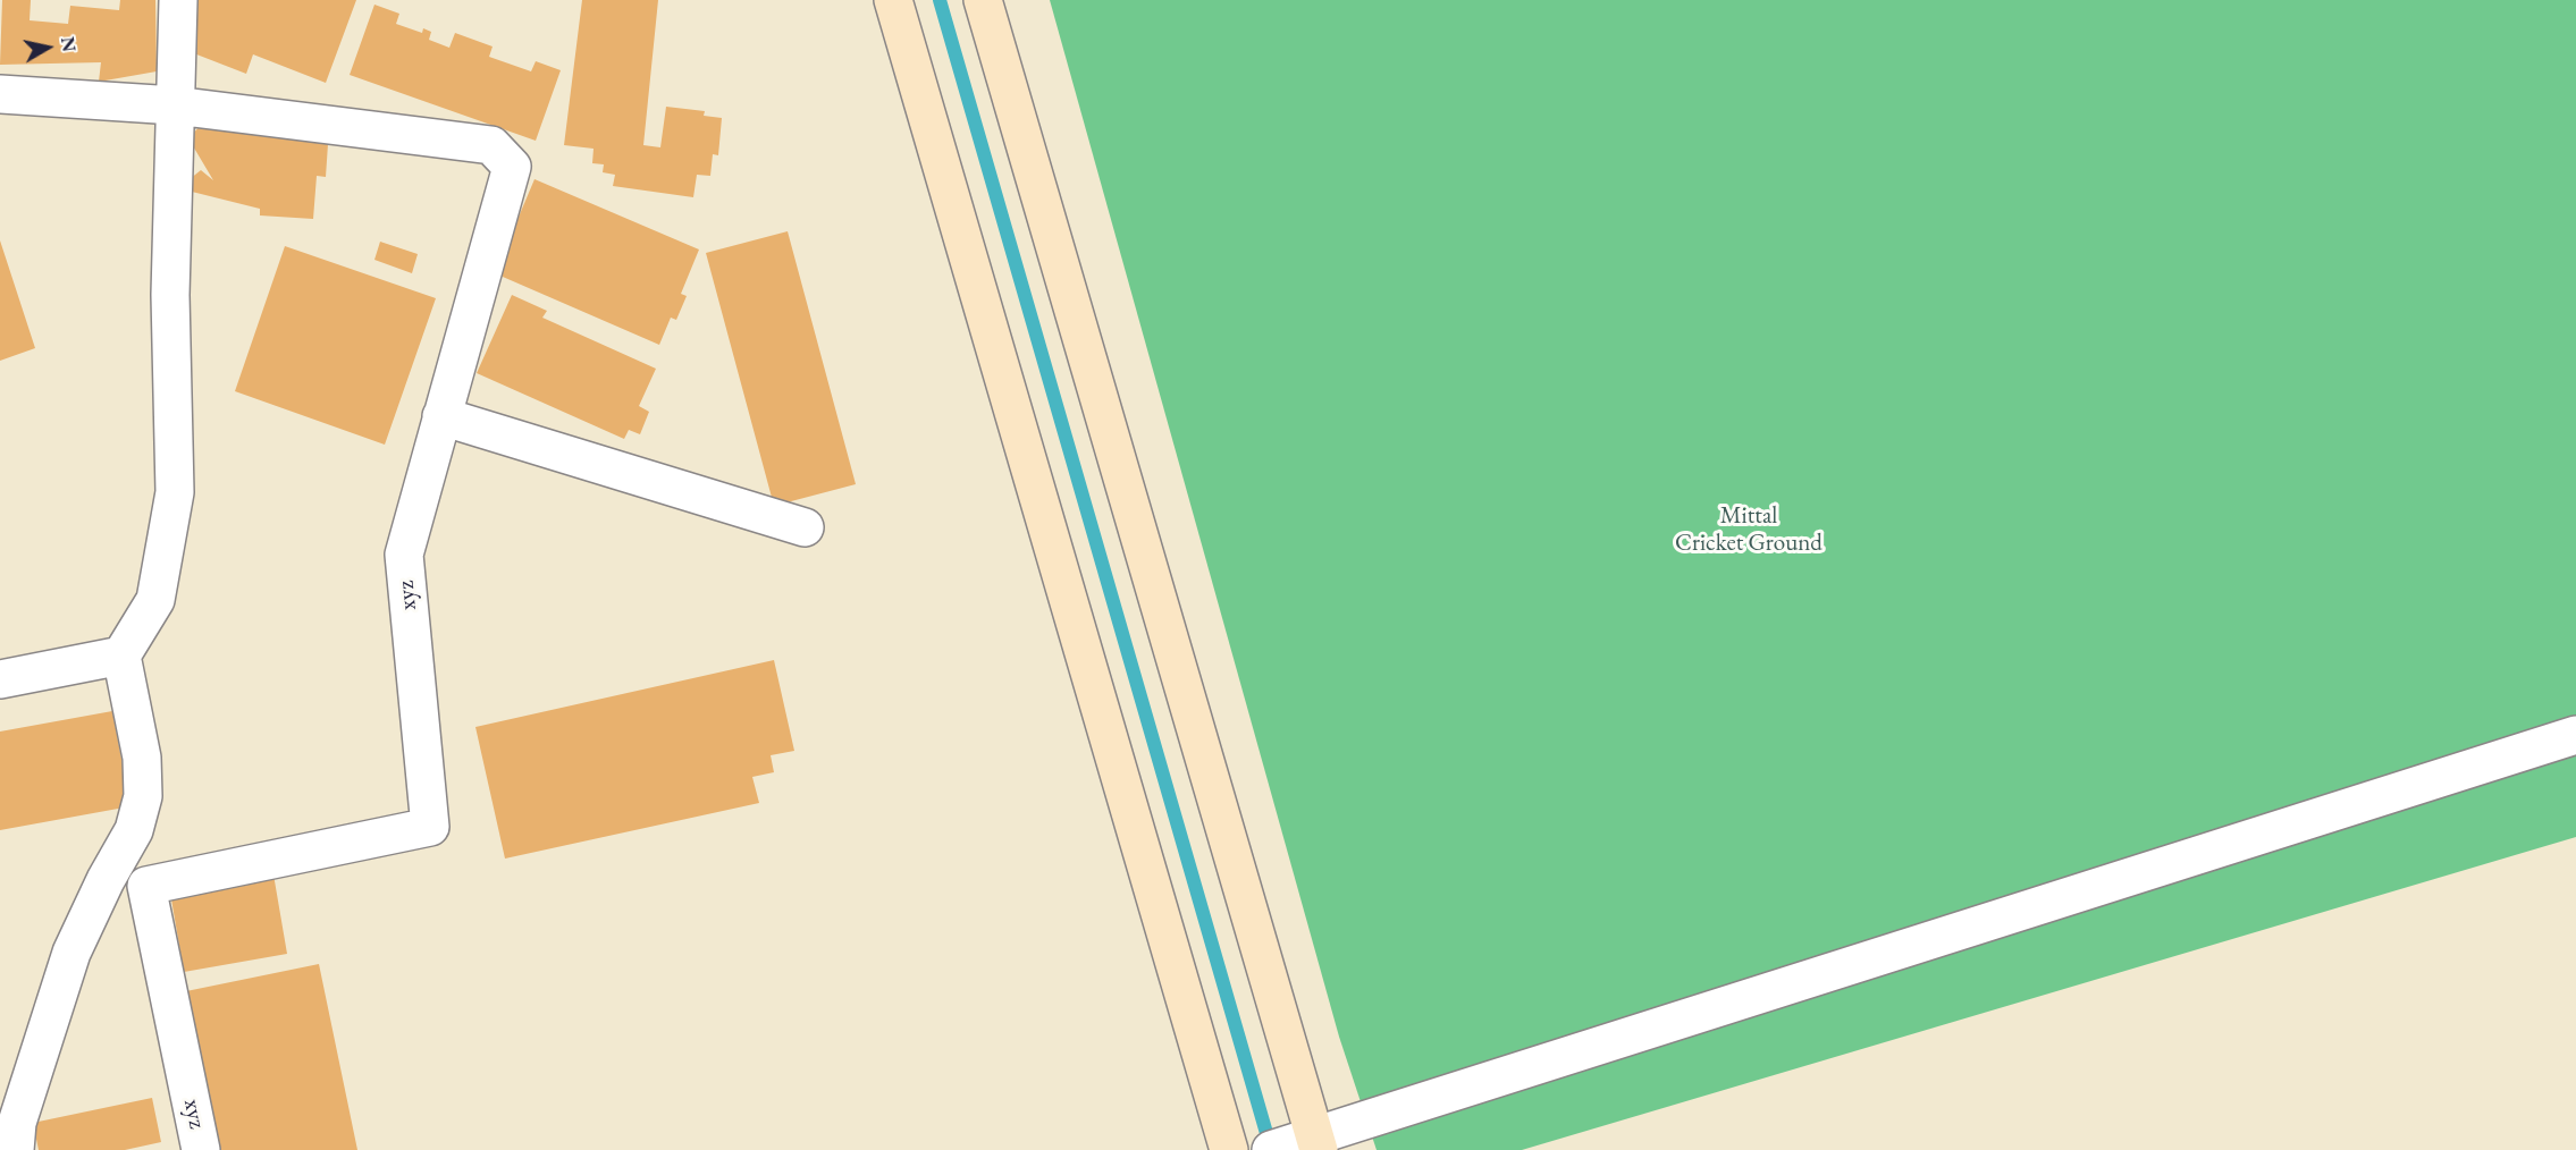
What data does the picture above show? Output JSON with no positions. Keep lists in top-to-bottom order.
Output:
{
  "streets": {
    "street": ["xyz"]
  },
  "parks": ["Mittal Cricket Ground"],
  "north": "right"
}
